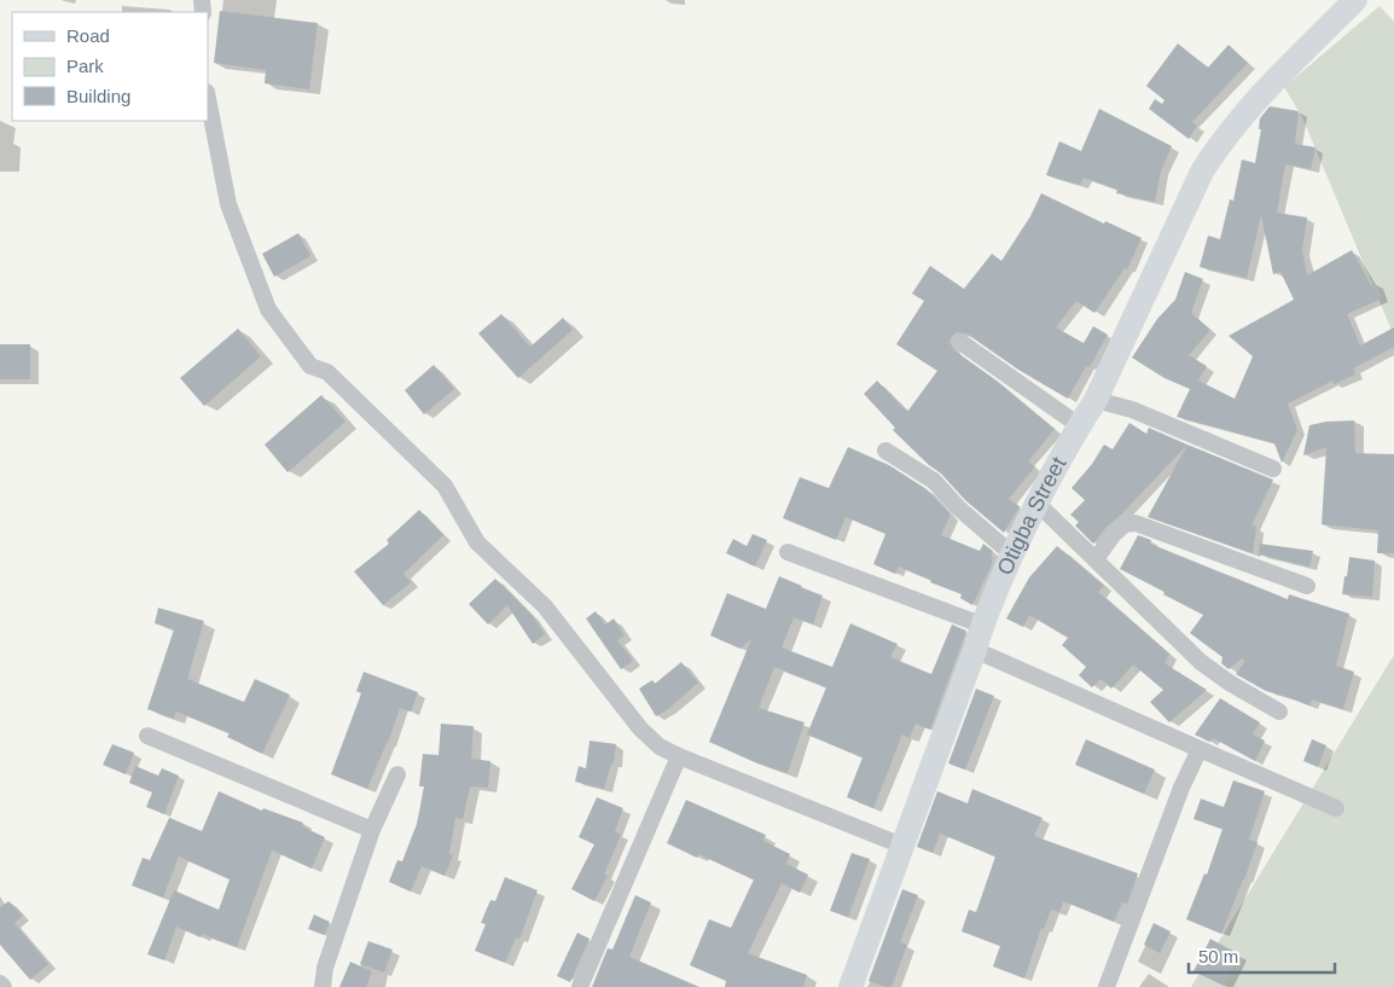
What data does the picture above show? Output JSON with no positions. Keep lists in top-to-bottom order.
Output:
{
  "streets": {
    "street": ["Otigba Street"]
  },
  "legend": ["Road", "Park", "Building"],
  "scale_bar": "50 m"
}
